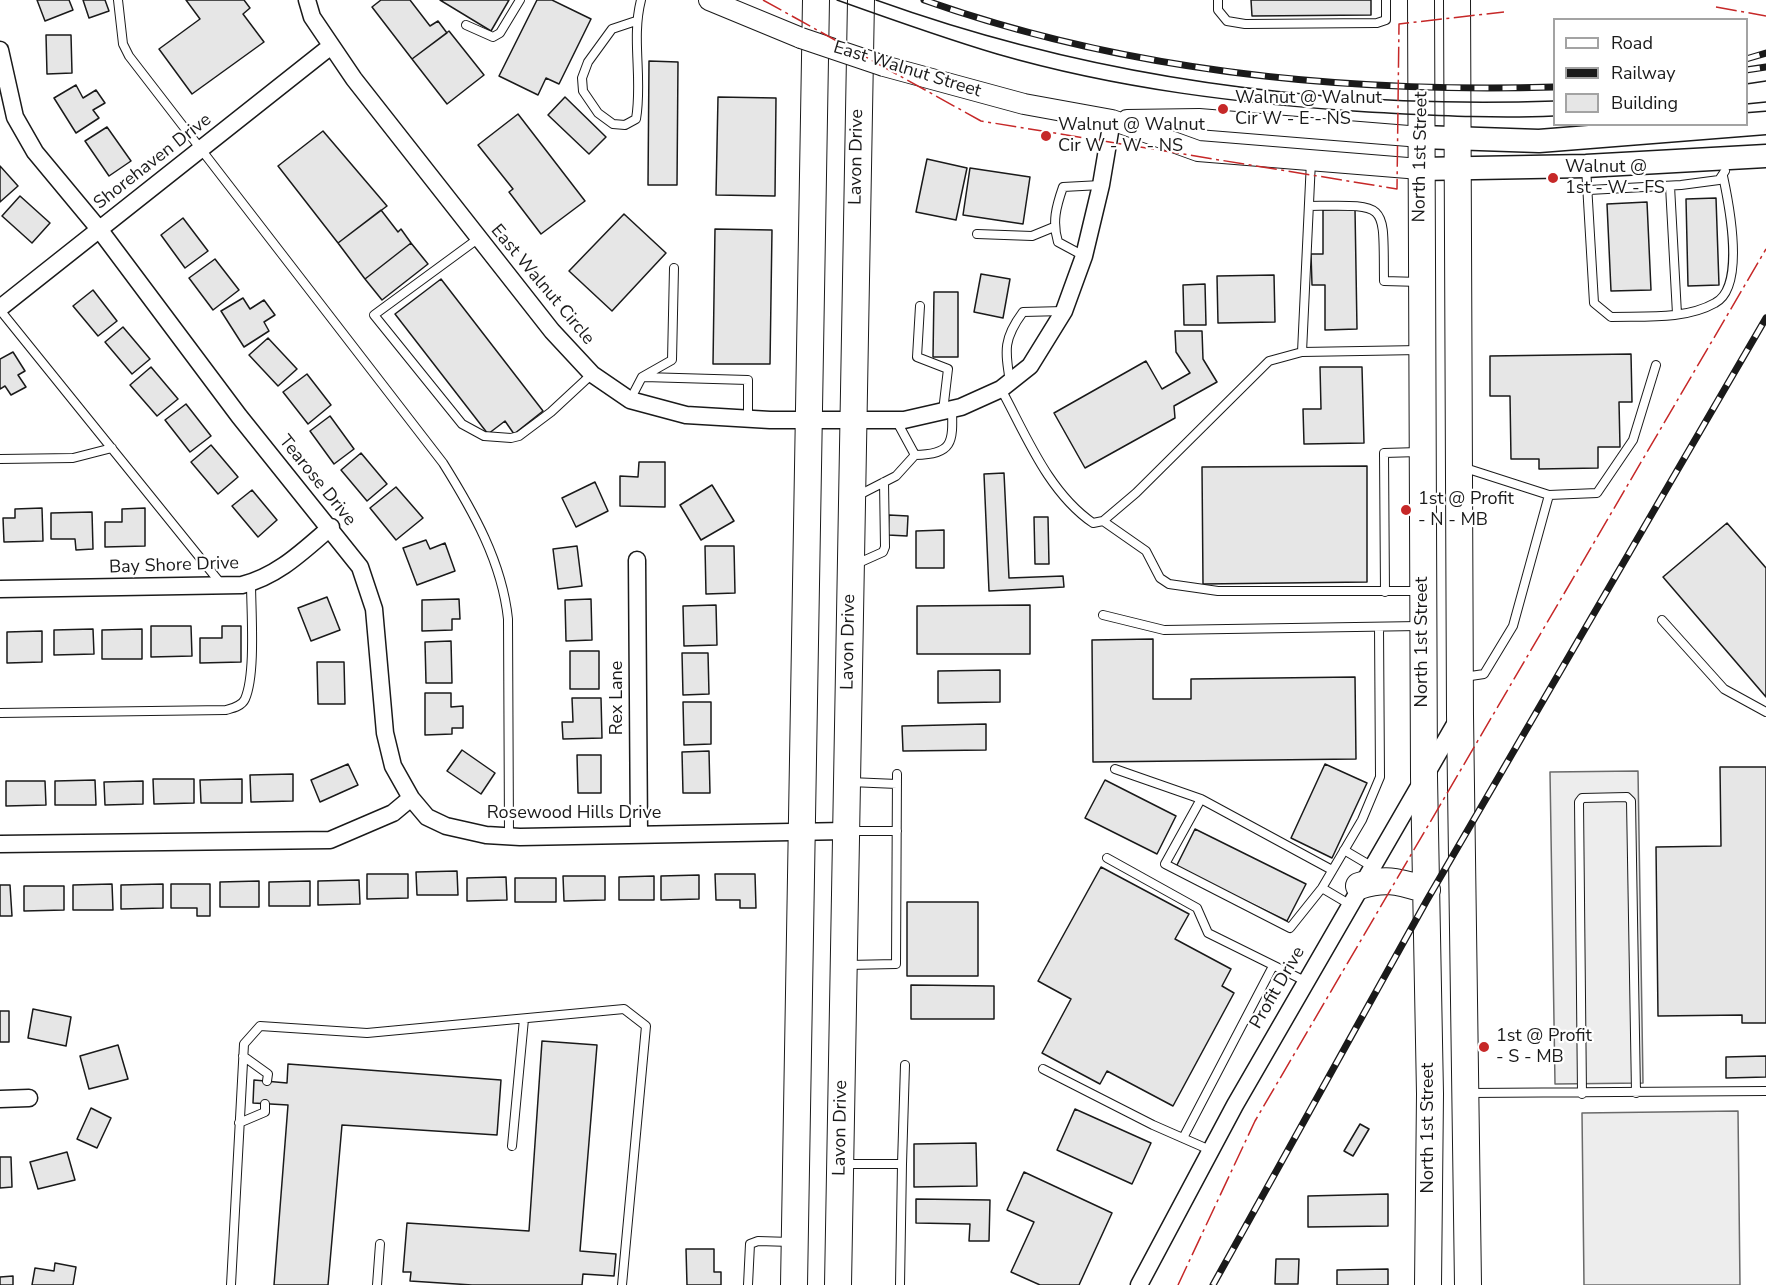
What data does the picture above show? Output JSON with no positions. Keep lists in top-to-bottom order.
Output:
{
  "streets": {
    "main road": ["Lavon Drive", "North 1st Street"],
    "street": [
      "East Walnut Street",
      "Shorehaven Drive",
      "East Walnut Circle",
      "Tearose Drive",
      "Bay Shore Drive",
      "Rex Lane",
      "Rosewood Hills Drive",
      "Profit Drive"
    ]
  },
  "crossings": [
    ["East Walnut Street", "North 1st Street"],
    ["East Walnut Street", "East Walnut Circle"],
    ["Lavon Drive", "East Walnut Circle"],
    ["Lavon Drive", "Rosewood Hills Drive"],
    ["North 1st Street", "Profit Drive"],
    ["Shorehaven Drive", "East Walnut Circle"],
    ["Shorehaven Drive", "Tearose Drive"],
    ["Tearose Drive", "Bay Shore Drive"],
    ["Tearose Drive", "Rosewood Hills Drive"],
    ["Rex Lane", "Rosewood Hills Drive"]
  ],
  "places": [
    "Walnut @ Walnut Cir W - E - NS",
    "Walnut @ Walnut Cir W - W - NS",
    "Walnut @ 1st - W - FS",
    "1st @ Profit - N - MB",
    "1st @ Profit - S - MB"
  ],
  "legend": ["Road", "Railway", "Building"]
}
